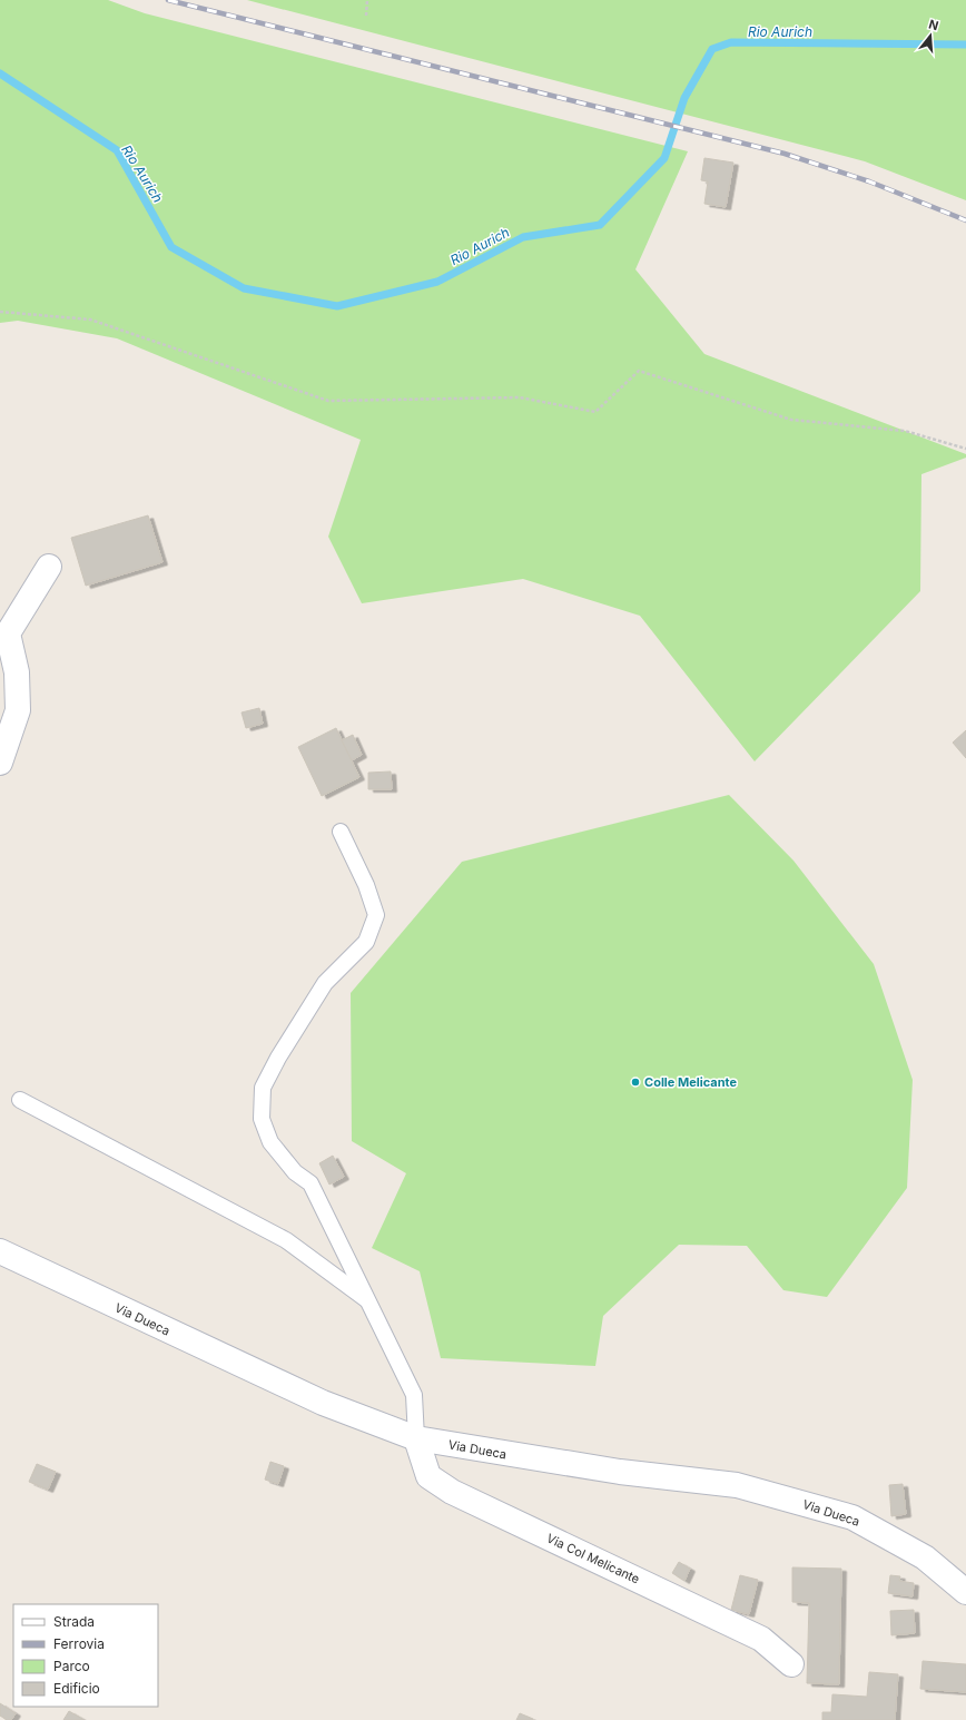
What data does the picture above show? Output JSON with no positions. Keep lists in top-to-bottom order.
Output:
{
  "streets": {
    "street": ["Via Dueca", "Via Col Melicante"]
  },
  "crossings": [
    ["Via Dueca", "Via Col Melicante"]
  ],
  "water": ["Rio Aurich"],
  "places": ["Colle Melicante"],
  "legend": [
    "Strada",
    "Ferrovia",
    "Parco",
    "Edificio"
  ],
  "north": "top"
}
